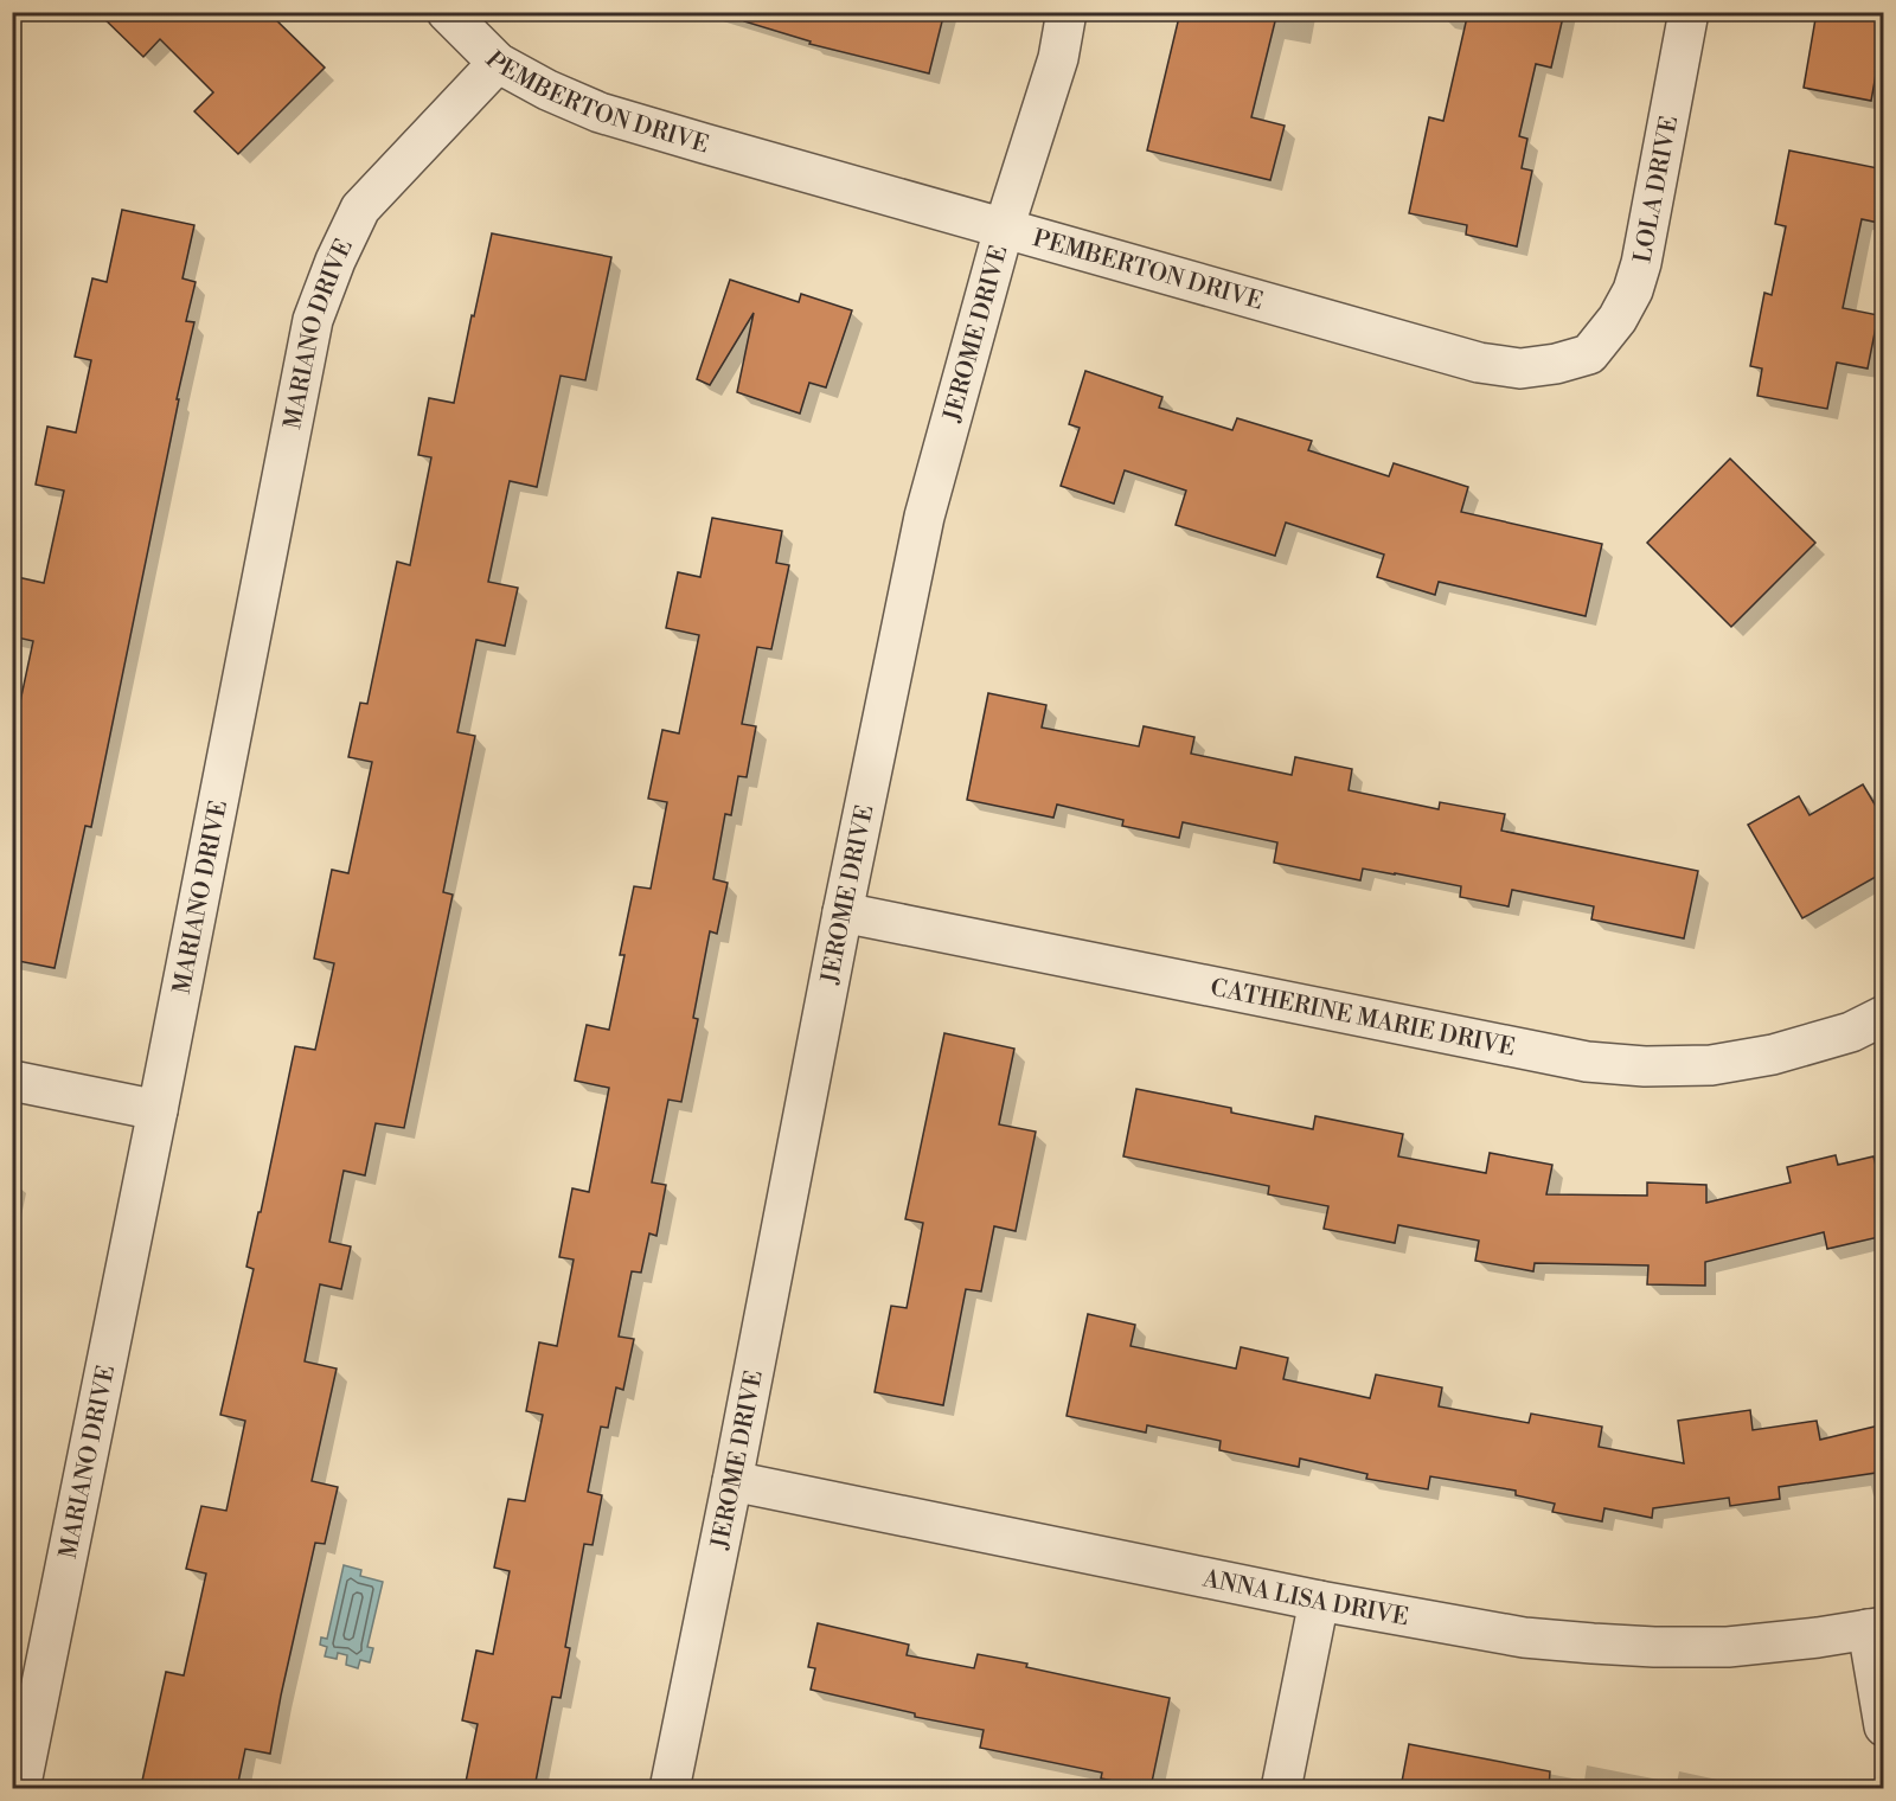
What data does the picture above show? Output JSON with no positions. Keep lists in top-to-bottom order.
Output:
{
  "streets": {
    "street": [
      "PEMBERTON DRIVE",
      "LOLA DRIVE",
      "MARIANO DRIVE",
      "JEROME DRIVE",
      "CATHERINE MARIE DRIVE",
      "ANNA LISA DRIVE"
    ]
  },
  "crossings": [
    ["PEMBERTON DRIVE", "LOLA DRIVE"],
    ["PEMBERTON DRIVE", "MARIANO DRIVE"],
    ["PEMBERTON DRIVE", "JEROME DRIVE"],
    ["JEROME DRIVE", "CATHERINE MARIE DRIVE"],
    ["JEROME DRIVE", "ANNA LISA DRIVE"]
  ]
}
